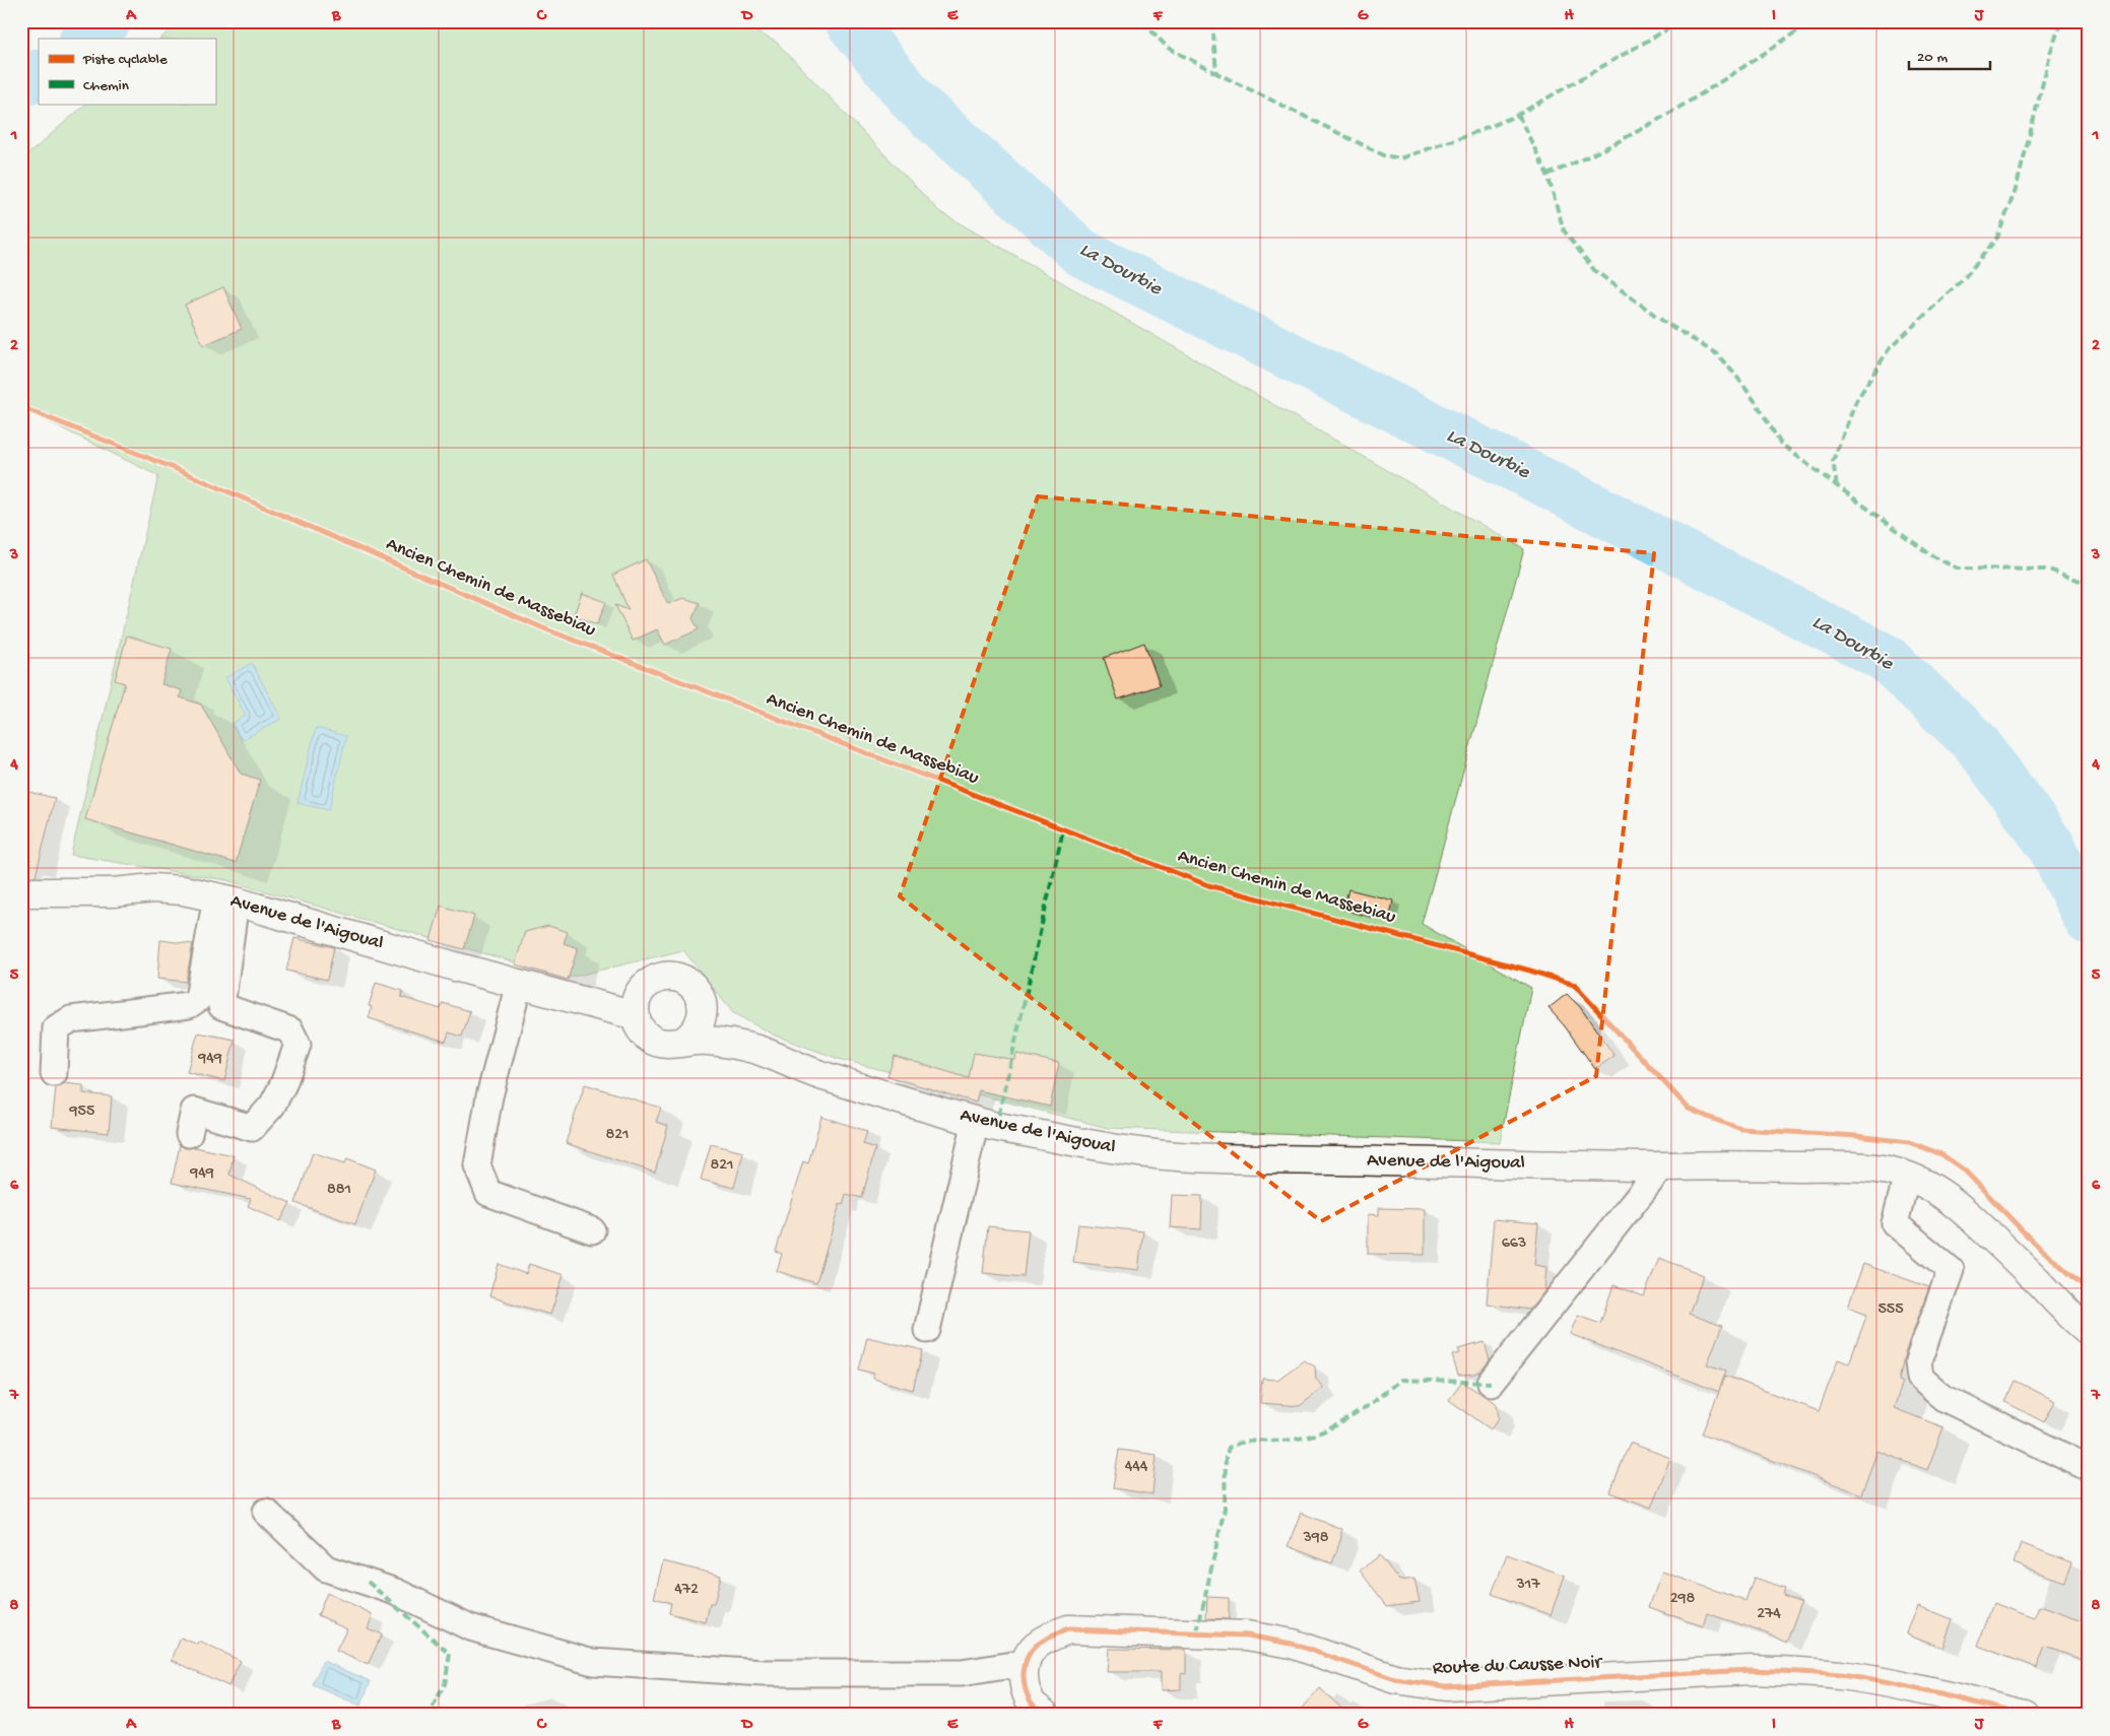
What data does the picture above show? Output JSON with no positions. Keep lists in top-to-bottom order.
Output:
{
  "streets": {
    "main road": ["Avenue de l'Aigoual", "Route du Causse Noir"],
    "cycle path": ["Ancien Chemin de Massebiau"]
  },
  "water": ["La Dourbie"],
  "house_numbers": [
    "949",
    "955",
    "821",
    "821",
    "949",
    "881",
    "663",
    "555",
    "444",
    "398",
    "317",
    "472",
    "298",
    "274"
  ],
  "legend": ["Piste cyclable", "Chemin"],
  "scale_bar": "20 m",
  "grid": {
    "columns": [
      "A",
      "B",
      "C",
      "D",
      "E",
      "F",
      "G",
      "H",
      "I",
      "J"
    ],
    "rows": [
      "1",
      "2",
      "3",
      "4",
      "5",
      "6",
      "7",
      "8"
    ]
  }
}
